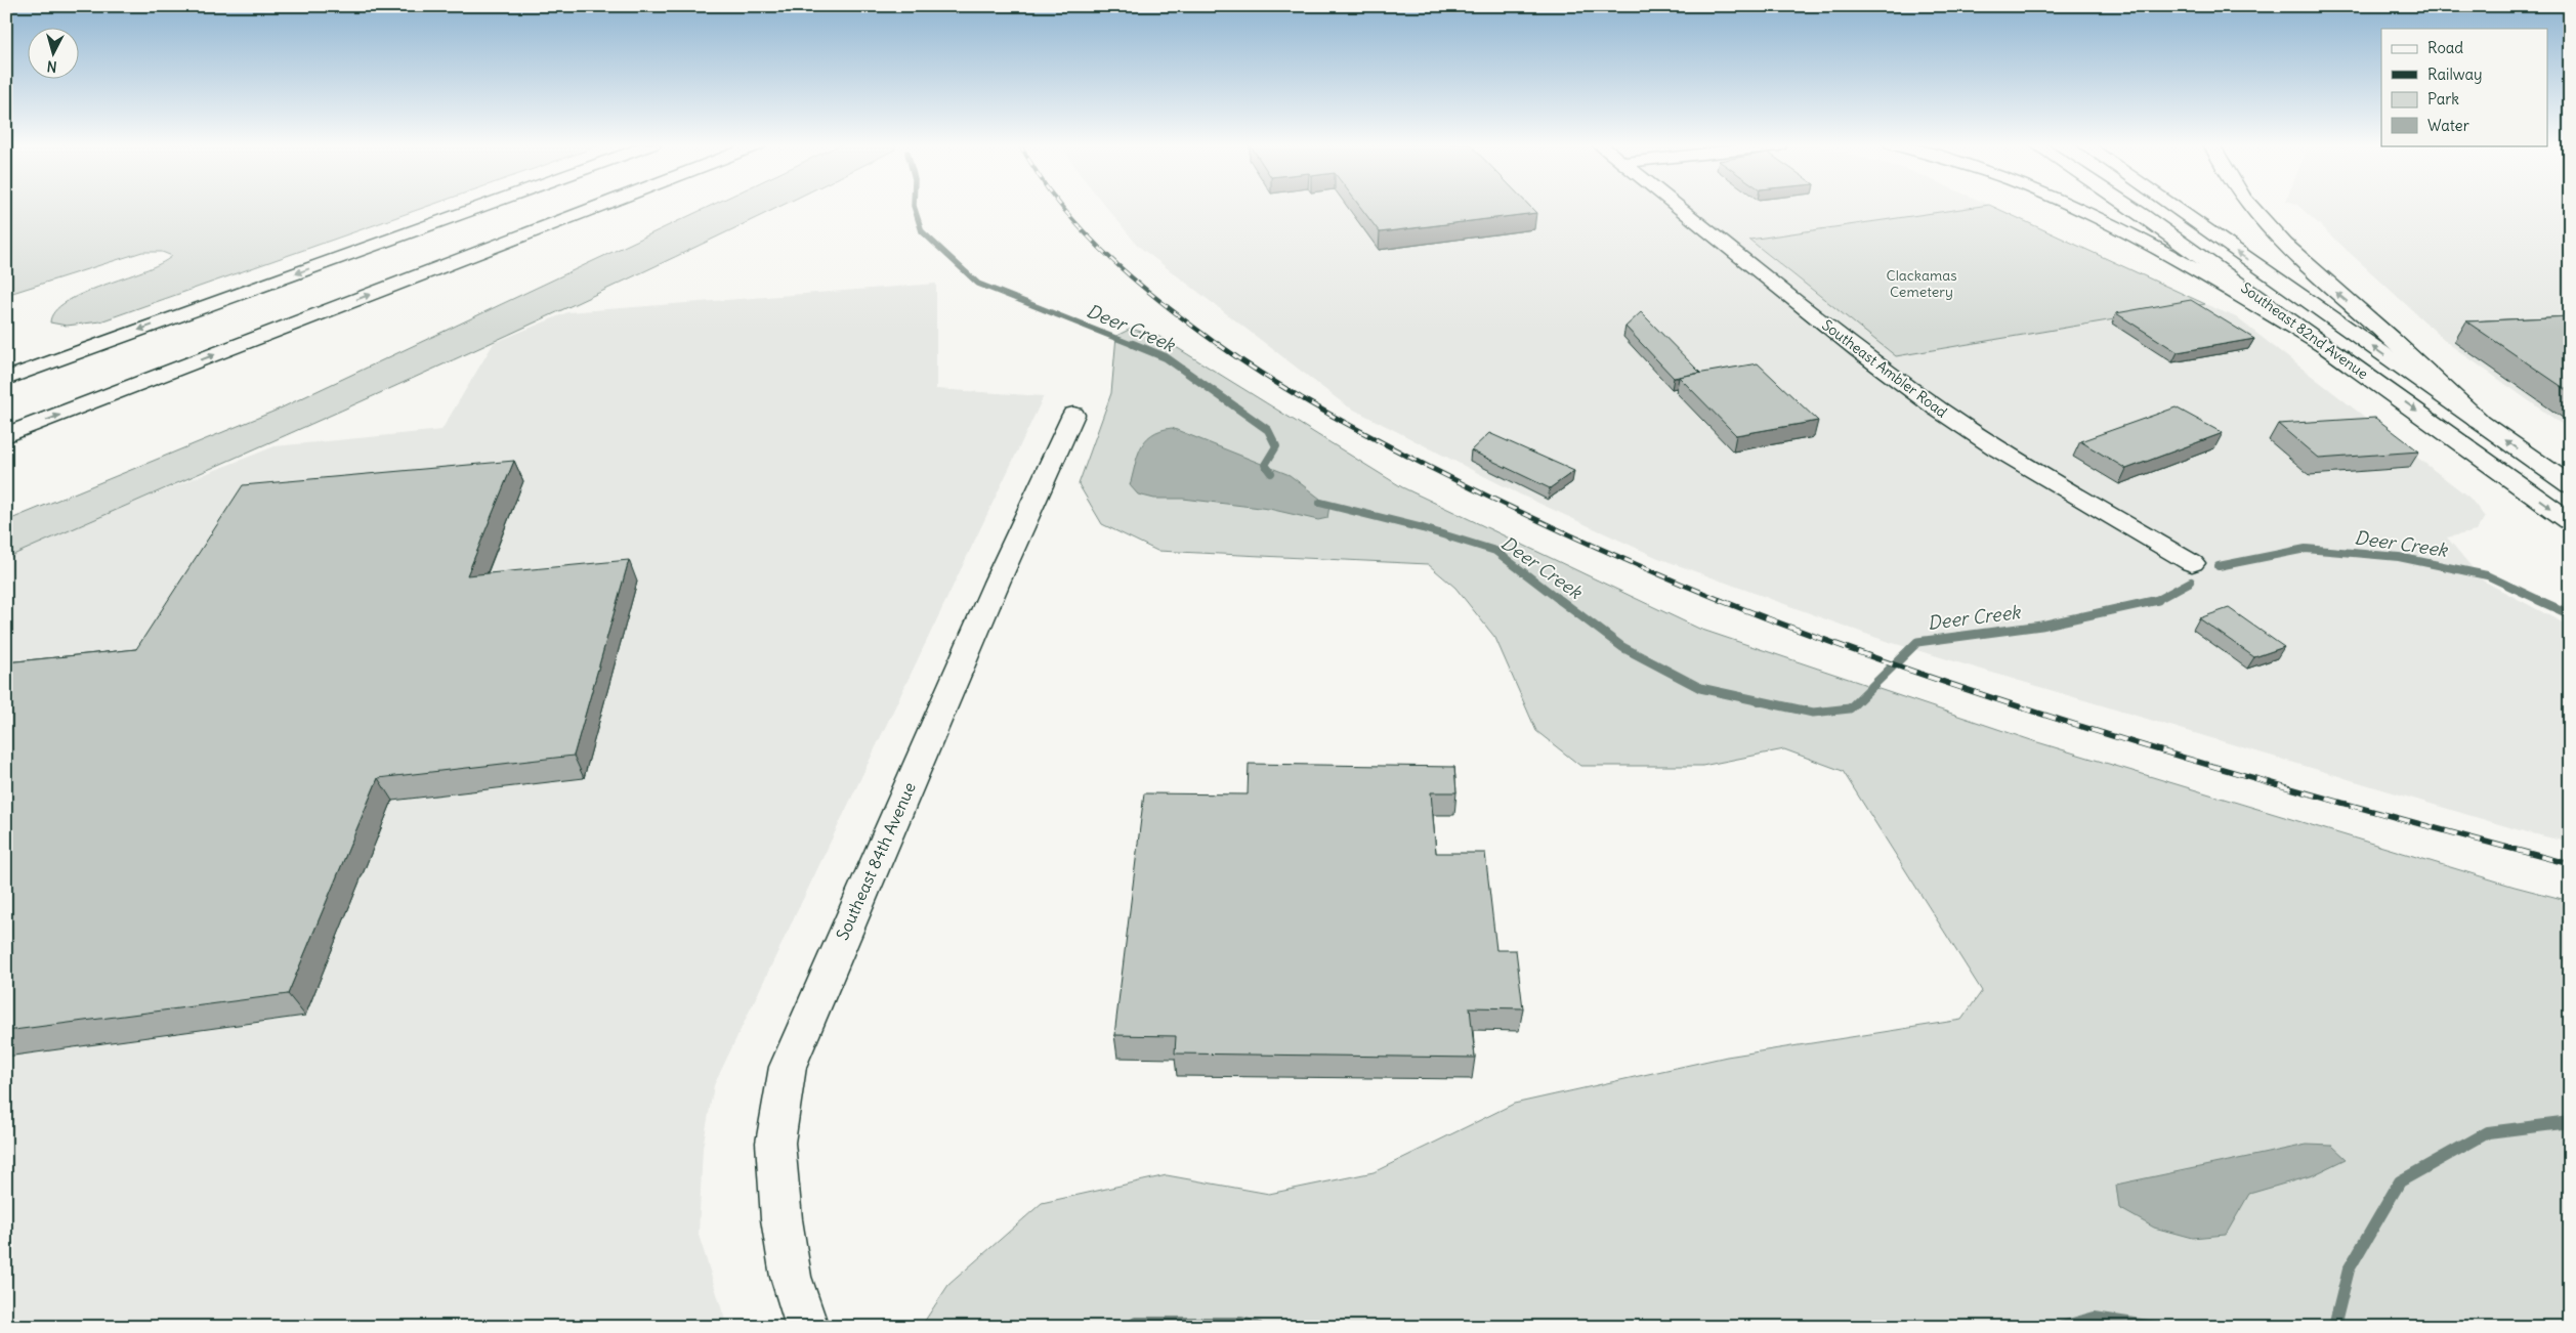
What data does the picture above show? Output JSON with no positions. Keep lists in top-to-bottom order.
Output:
{
  "streets": {
    "main road": ["Southeast 82nd Avenue", "Southeast Ambler Road", "Southeast 84th Avenue"]
  },
  "water": ["Deer Creek"],
  "parks": ["Clackamas Cemetery"],
  "legend": [
    "Road",
    "Railway",
    "Park",
    "Water"
  ],
  "north": "bottom"
}
